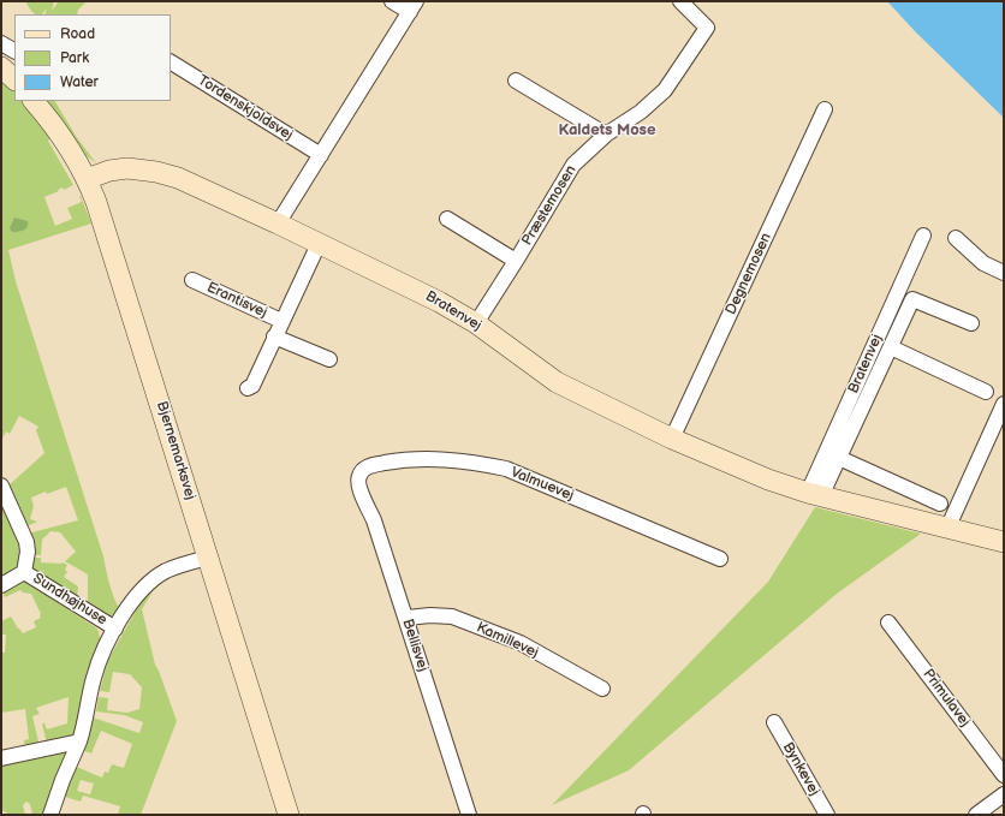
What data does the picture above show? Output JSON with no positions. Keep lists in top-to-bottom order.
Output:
{
  "streets": {
    "street": [
      "Tordenskjoldsvej",
      "Præstemosen",
      "Degnemosen",
      "Erantisvej",
      "Bratenvej",
      "Bjernemarksvej",
      "Valmuevej",
      "Sundhøjhuse",
      "Kamillevej",
      "Bellisvej",
      "Primulavej",
      "Bynkevej"
    ]
  },
  "crossings": [
    ["Præstemosen", "Bratenvej"],
    ["Degnemosen", "Bratenvej"],
    ["Erantisvej", "Bratenvej"],
    ["Bratenvej", "Bjernemarksvej"],
    ["Bjernemarksvej", "Sundhøjhuse"],
    ["Valmuevej", "Bellisvej"],
    ["Kamillevej", "Bellisvej"]
  ],
  "districts": ["Kaldets Mose"],
  "legend": ["Road", "Park", "Water"]
}
